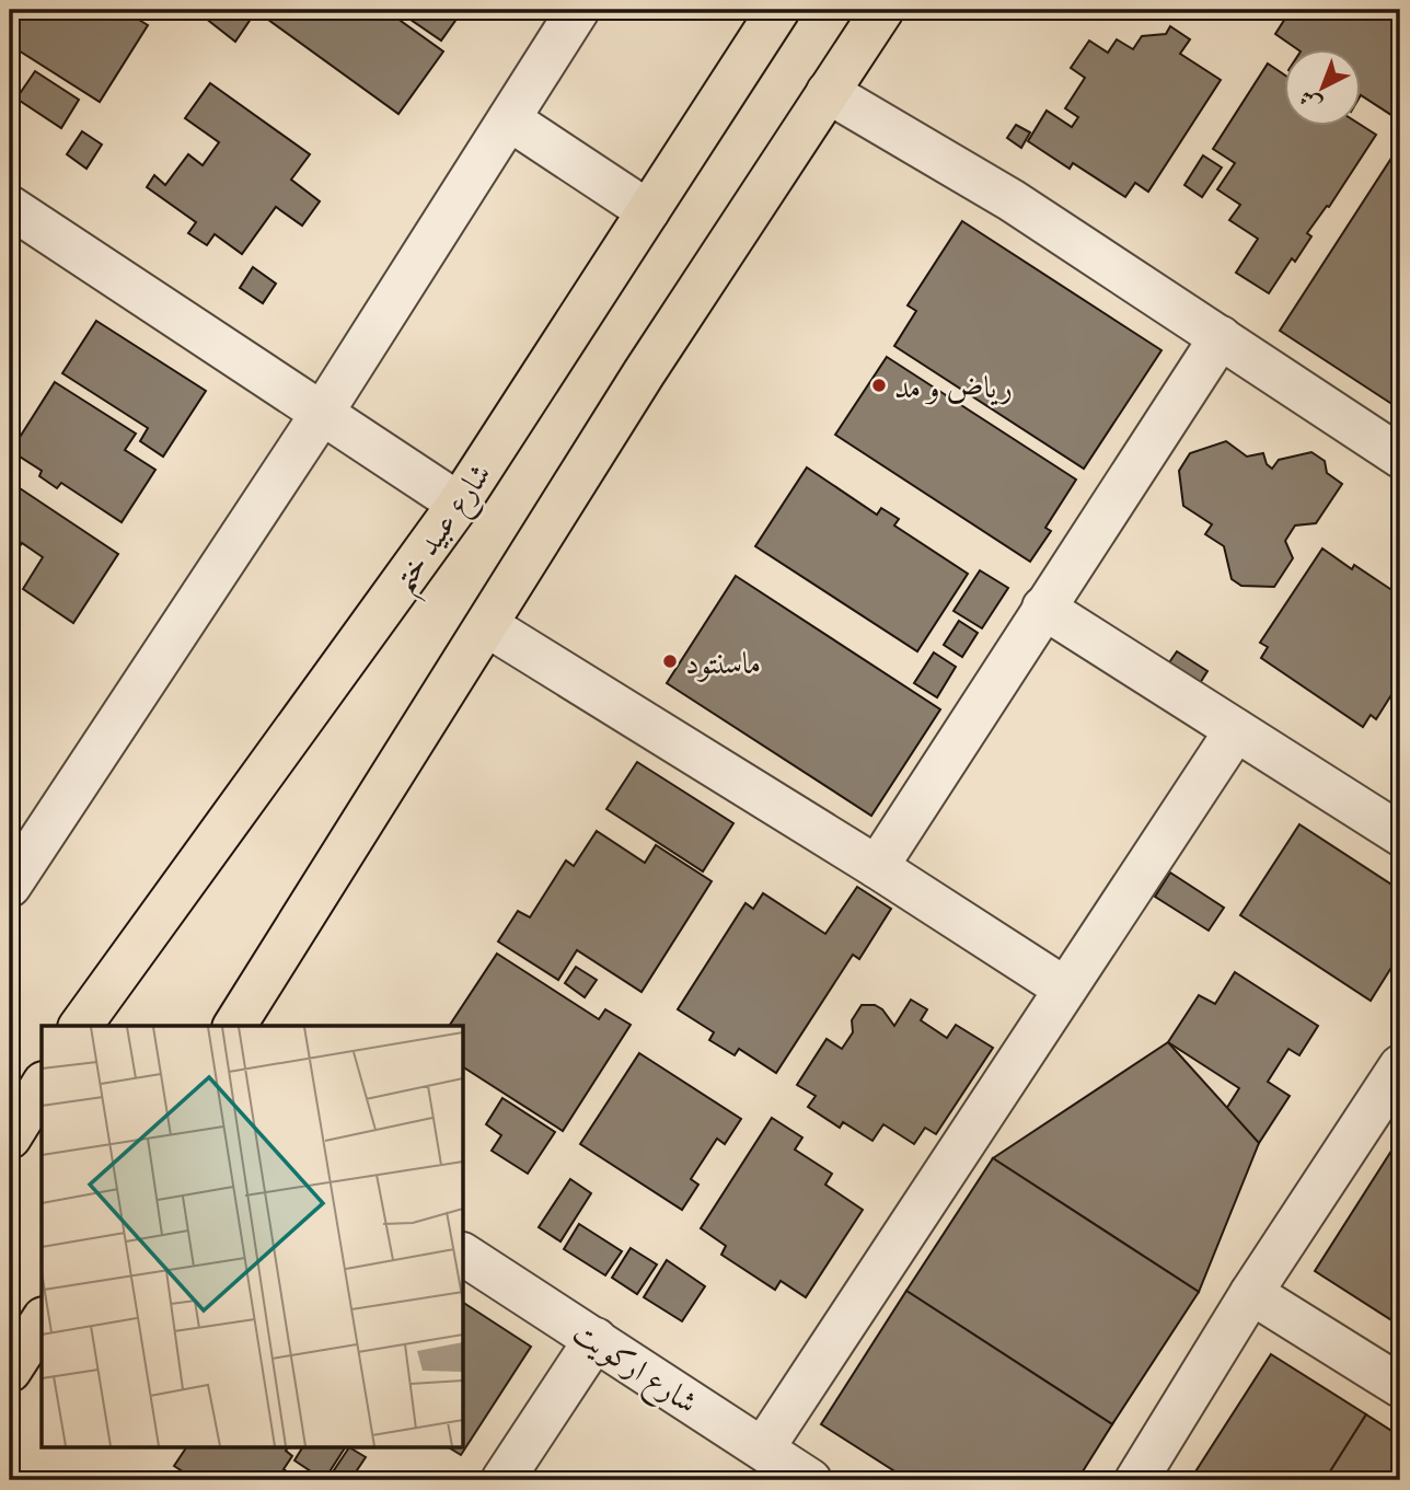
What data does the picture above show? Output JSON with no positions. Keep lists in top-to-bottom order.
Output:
{
  "streets": {
    "main road": ["شارع عبيد ختم"],
    "street": ["شارع اركويت"]
  },
  "places": ["رياض و مد", "ماسنتود"],
  "north": "bottom left"
}
